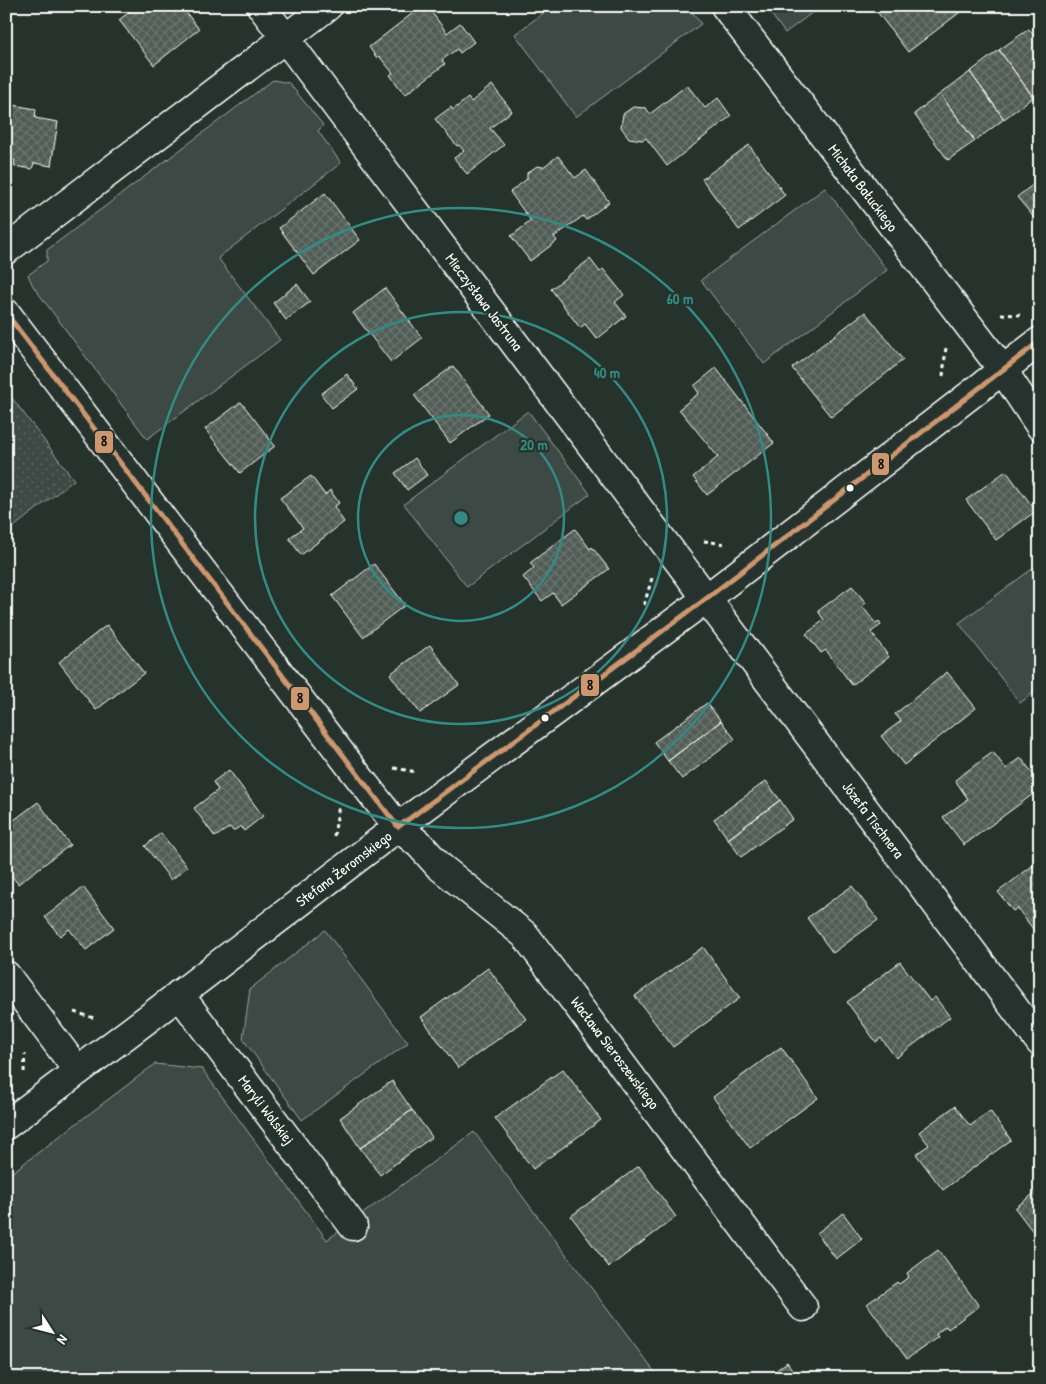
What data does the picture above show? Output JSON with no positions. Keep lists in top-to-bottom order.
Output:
{
  "streets": {
    "street": [
      "Michała Bałuckiego",
      "Mieczysława Jastruna",
      "Józefa Tischnera",
      "Stefana Żeromskiego",
      "Wacława Sieroszewskiego",
      "Maryli Wolskiej"
    ]
  },
  "crossings": [
    ["Michała Bałuckiego", "Stefana Żeromskiego"],
    ["Mieczysława Jastruna", "Józefa Tischnera"],
    ["Mieczysława Jastruna", "Stefana Żeromskiego"],
    ["Józefa Tischnera", "Stefana Żeromskiego"],
    ["Stefana Żeromskiego", "Wacława Sieroszewskiego"],
    ["Stefana Żeromskiego", "Maryli Wolskiej"]
  ],
  "lines": ["transit line 8"],
  "north": "bottom right",
  "rings": ["60 m", "40 m", "20 m"]
}
